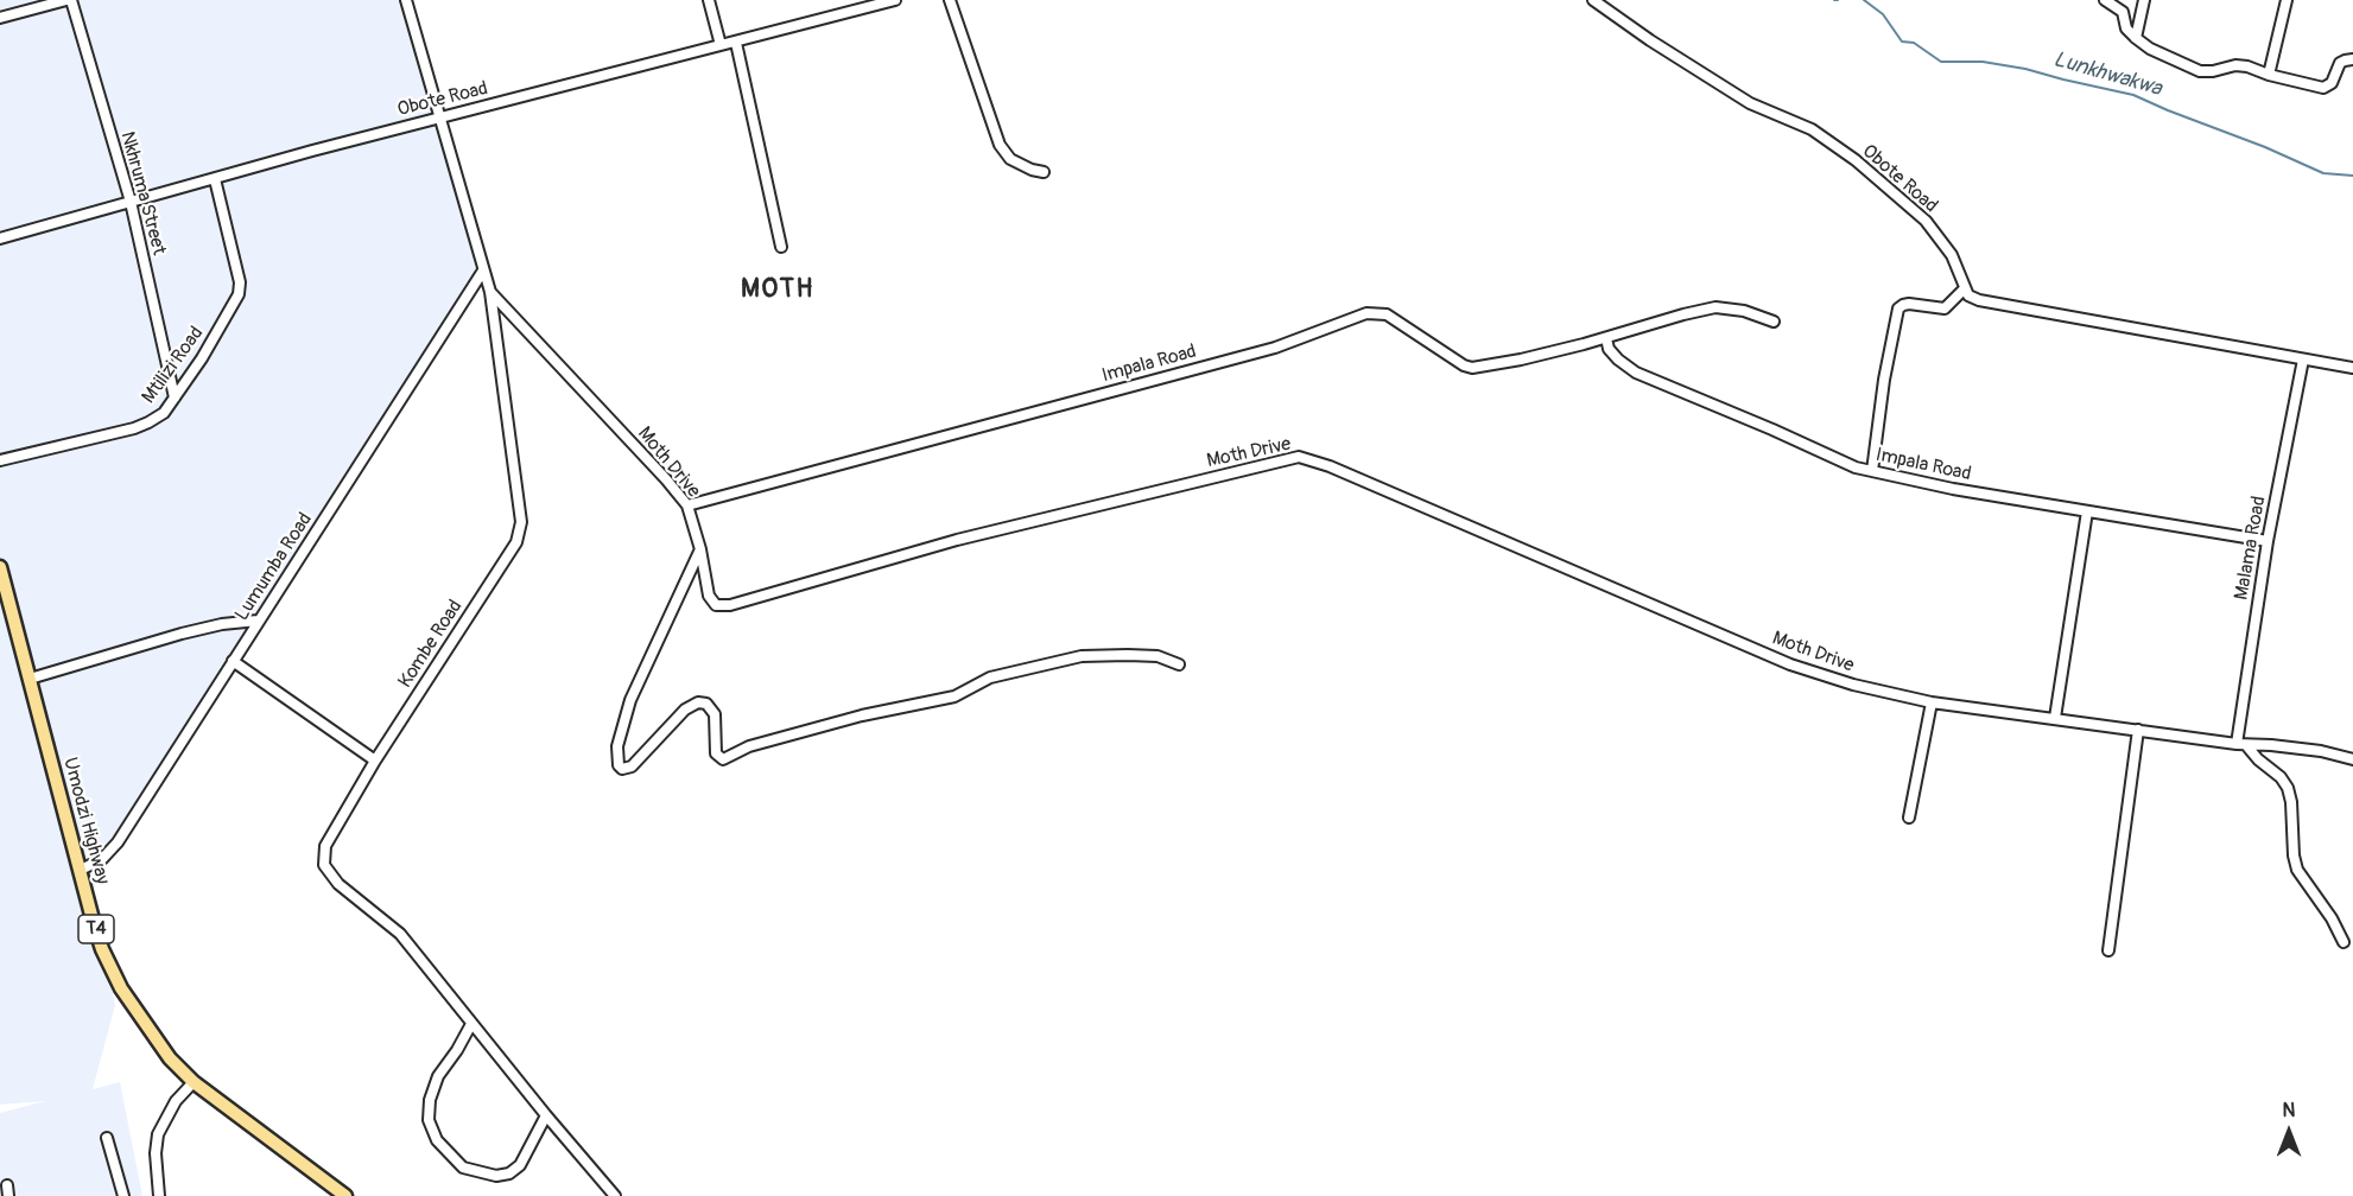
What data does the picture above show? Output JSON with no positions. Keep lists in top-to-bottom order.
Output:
{
  "streets": {
    "highway": ["Umodzi Highway", "T4"],
    "street": [
      "Obote Road",
      "Nkhruma Street",
      "Impala Road",
      "Mtilizi Road",
      "Moth Drive",
      "Malama Road",
      "Lumumba Road",
      "Kombe Road"
    ]
  },
  "crossings": [
    ["Obote Road", "Nkhruma Street"],
    ["Obote Road", "Mtilizi Road"],
    ["Obote Road", "Kombe Road"],
    ["Nkhruma Street", "Mtilizi Road"],
    ["Impala Road", "Moth Drive"],
    ["Impala Road", "Malama Road"],
    ["Moth Drive", "Malama Road"],
    ["Moth Drive", "Kombe Road"],
    ["Lumumba Road", "Kombe Road"],
    ["Lumumba Road", "Umodzi Highway"]
  ],
  "districts": ["MOTH"],
  "water": ["Lunkhwakwa"],
  "north": "top"
}
